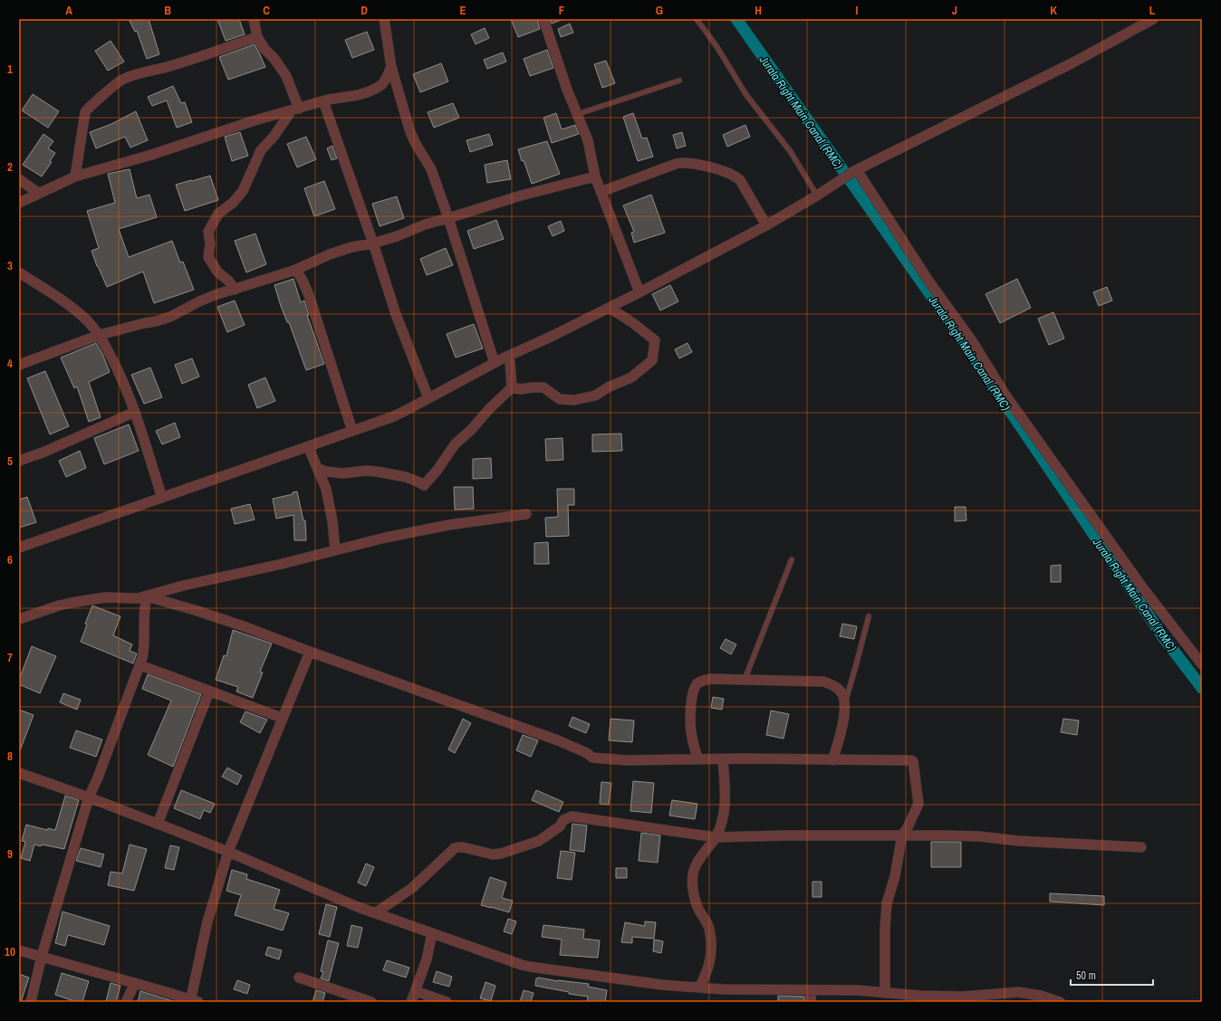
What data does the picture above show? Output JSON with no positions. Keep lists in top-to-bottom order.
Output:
{
  "water": ["Jurala Right Main Canal (RMC)"],
  "scale_bar": "50 m",
  "grid": {
    "columns": [
      "A",
      "B",
      "C",
      "D",
      "E",
      "F",
      "G",
      "H",
      "I",
      "J",
      "K",
      "L"
    ],
    "rows": [
      "1",
      "2",
      "3",
      "4",
      "5",
      "6",
      "7",
      "8",
      "9",
      "10"
    ]
  }
}
